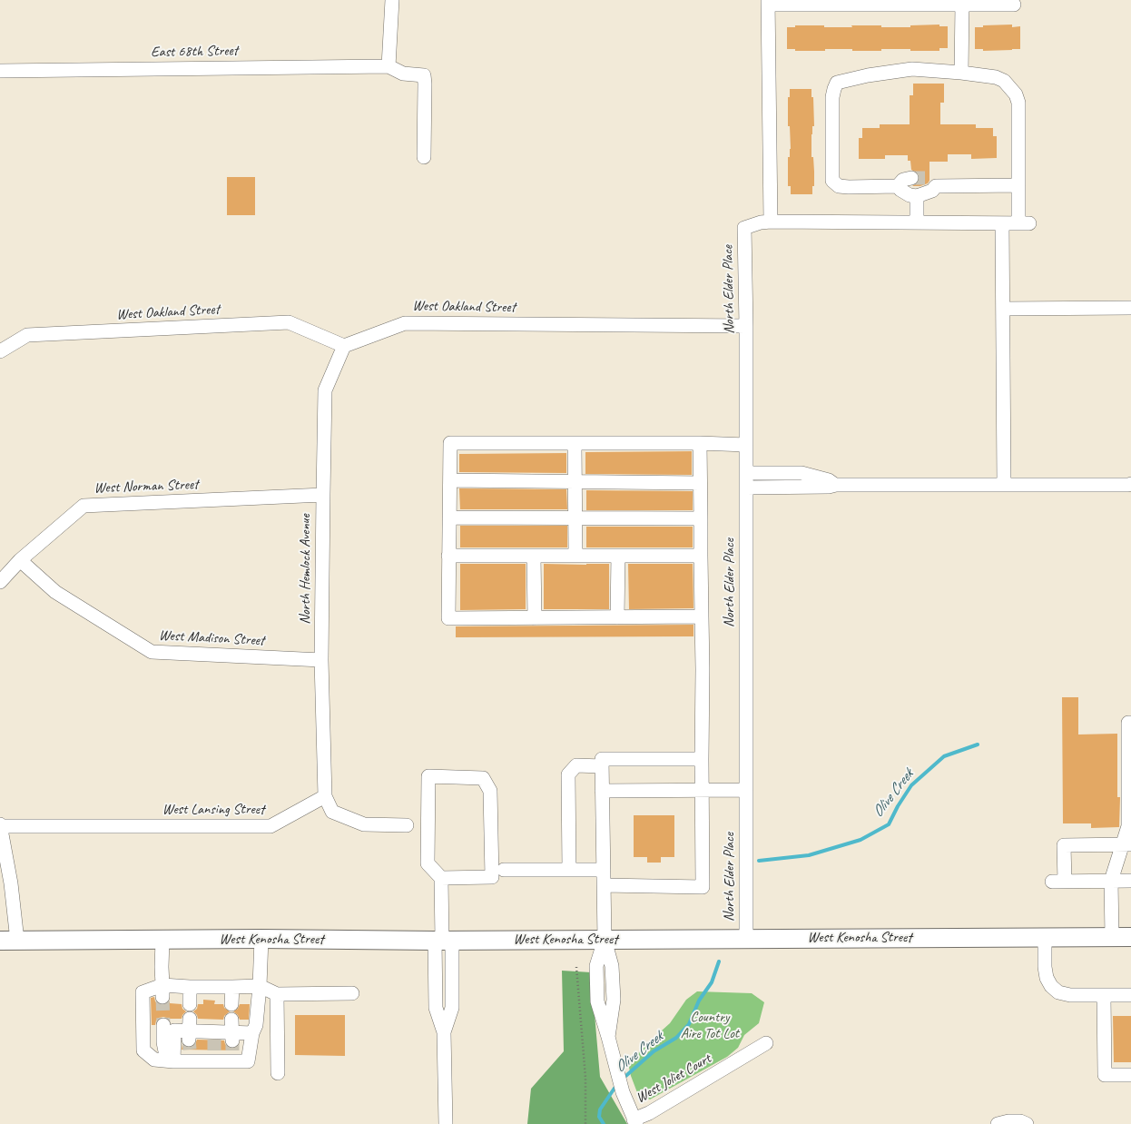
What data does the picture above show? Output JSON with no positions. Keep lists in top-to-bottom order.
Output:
{
  "streets": {
    "main road": ["West Kenosha Street"],
    "street": [
      "East 68th Street",
      "North Elder Place",
      "West Oakland Street",
      "West Norman Street",
      "North Hemlock Avenue",
      "West Madison Street",
      "West Lansing Street",
      "West Joliet Court"
    ]
  },
  "crossings": [
    ["North Elder Place", "West Oakland Street"],
    ["North Elder Place", "West Kenosha Street"],
    ["West Oakland Street", "North Hemlock Avenue"],
    ["West Norman Street", "North Hemlock Avenue"],
    ["West Norman Street", "West Madison Street"],
    ["North Hemlock Avenue", "West Madison Street"],
    ["North Hemlock Avenue", "West Lansing Street"]
  ],
  "water": ["Olive Creek"],
  "parks": ["Country Aire Tot Lot"]
}
